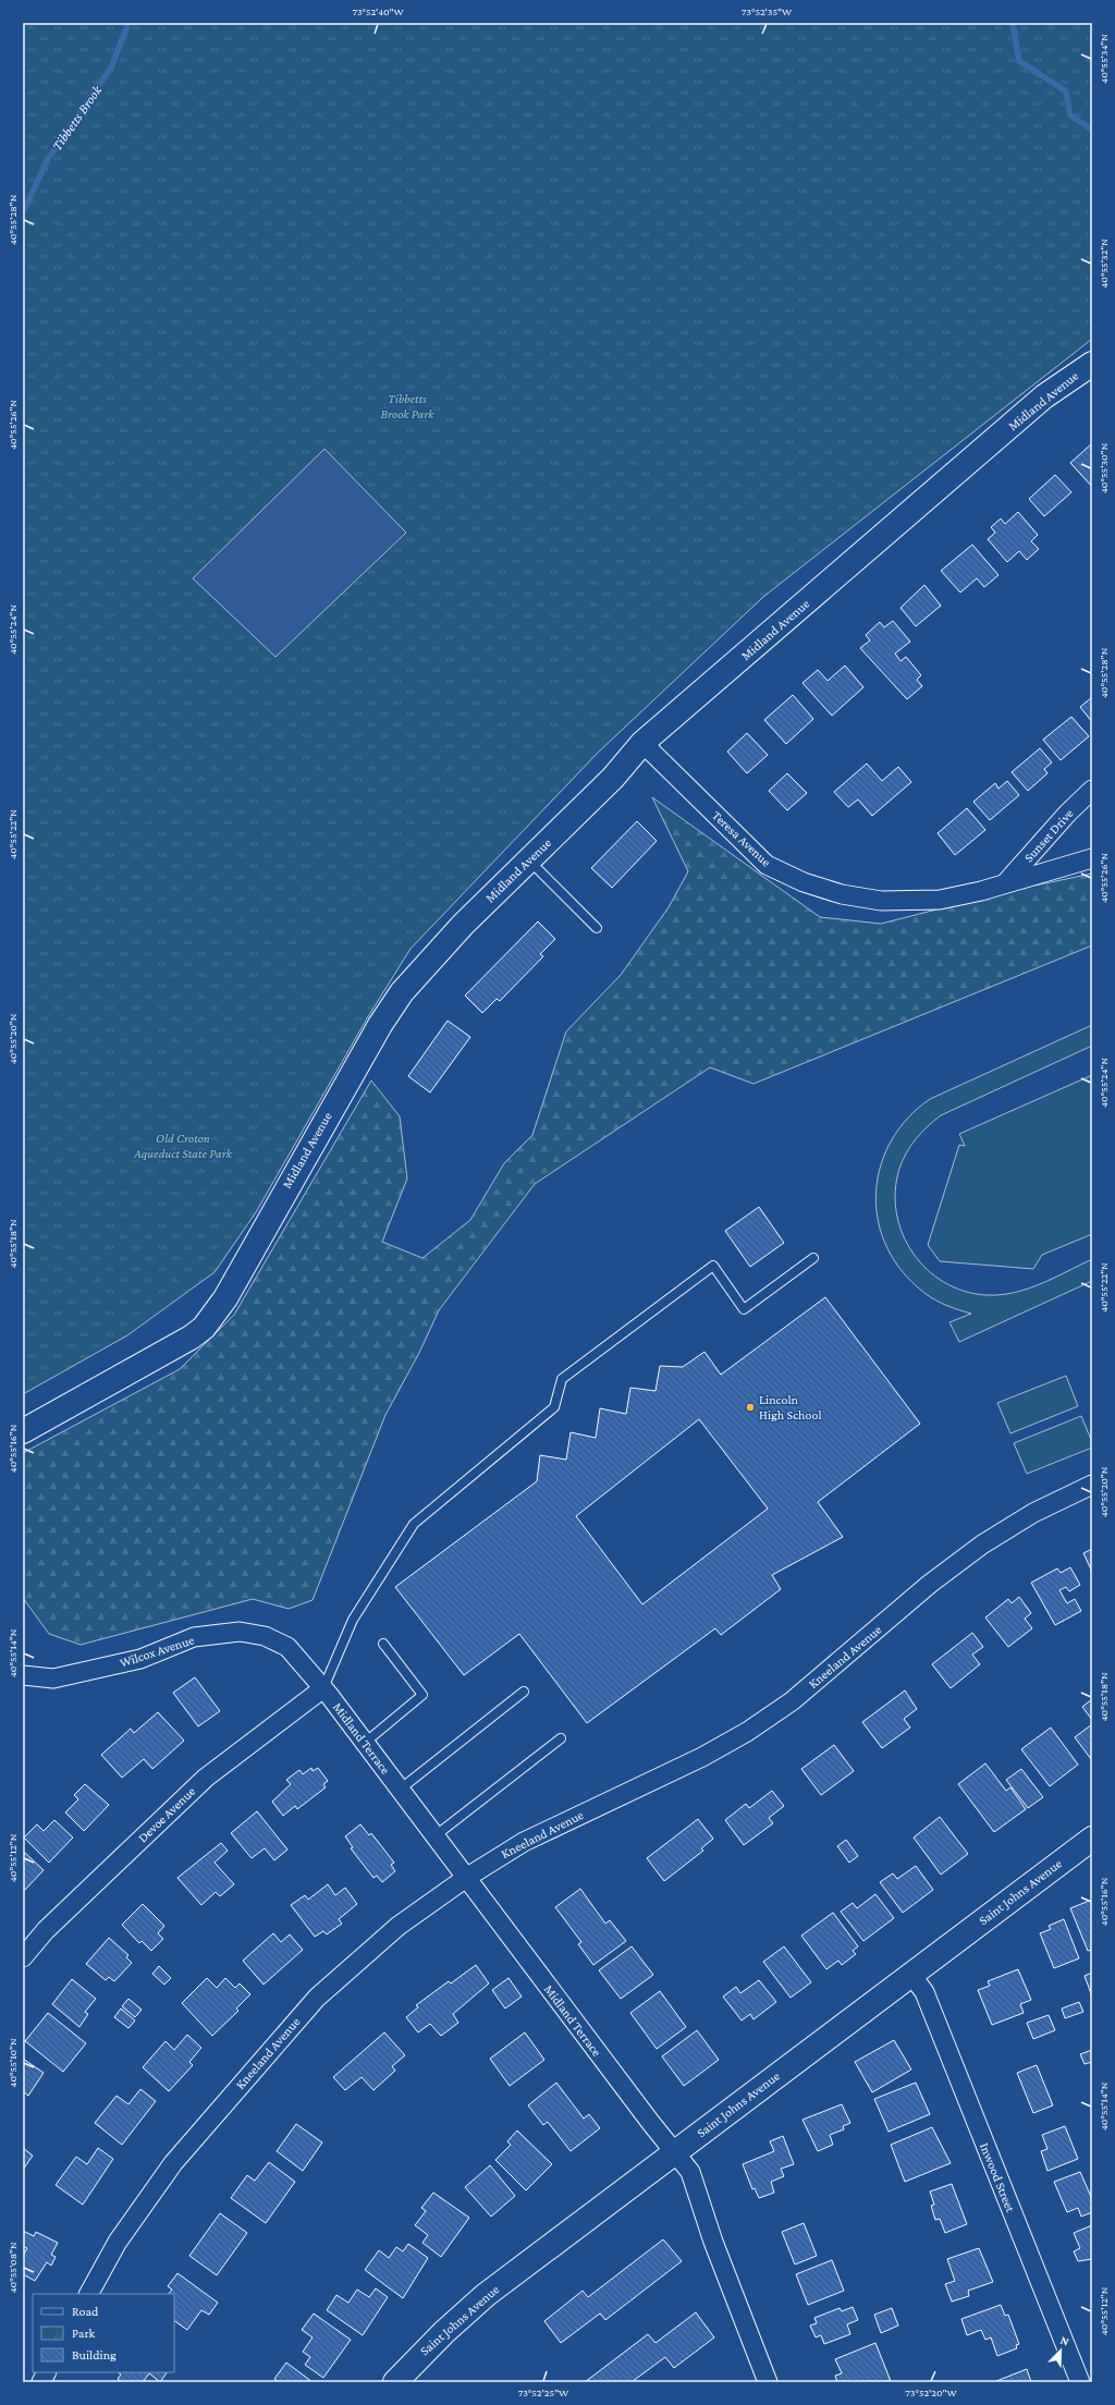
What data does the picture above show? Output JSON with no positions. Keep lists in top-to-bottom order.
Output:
{
  "streets": {
    "street": [
      "Midland Avenue",
      "Sunset Drive",
      "Teresa Avenue",
      "Wilcox Avenue",
      "Kneeland Avenue",
      "Midland Terrace",
      "Devoe Avenue",
      "Saint Johns Avenue",
      "Inwood Street"
    ]
  },
  "crossings": [
    ["Midland Avenue", "Teresa Avenue"],
    ["Sunset Drive", "Teresa Avenue"],
    ["Wilcox Avenue", "Midland Terrace"],
    ["Wilcox Avenue", "Devoe Avenue"],
    ["Kneeland Avenue", "Midland Terrace"],
    ["Midland Terrace", "Devoe Avenue"],
    ["Midland Terrace", "Saint Johns Avenue"],
    ["Saint Johns Avenue", "Inwood Street"]
  ],
  "water": ["Tibbetts Brook"],
  "parks": ["Tibbetts Brook Park", "Old Croton Aqueduct State Park"],
  "places": ["Lincoln High School"],
  "legend": ["Road", "Park", "Building"],
  "north": "top right",
  "coordinates": [
    "73°52'40\"W",
    "73°52'35\"W",
    "40°55'34\"N",
    "40°55'28\"N",
    "40°55'32\"N",
    "40°55'26\"N",
    "40°55'30\"N",
    "40°55'24\"N",
    "40°55'22\"N",
    "40°55'20\"N",
    "40°55'18\"N",
    "40°55'16\"N",
    "40°55'14\"N",
    "40°55'12\"N",
    "40°55'10\"N",
    "40°55'08\"N",
    "73°52'25\"W",
    "73°52'20\"W"
  ]
}
